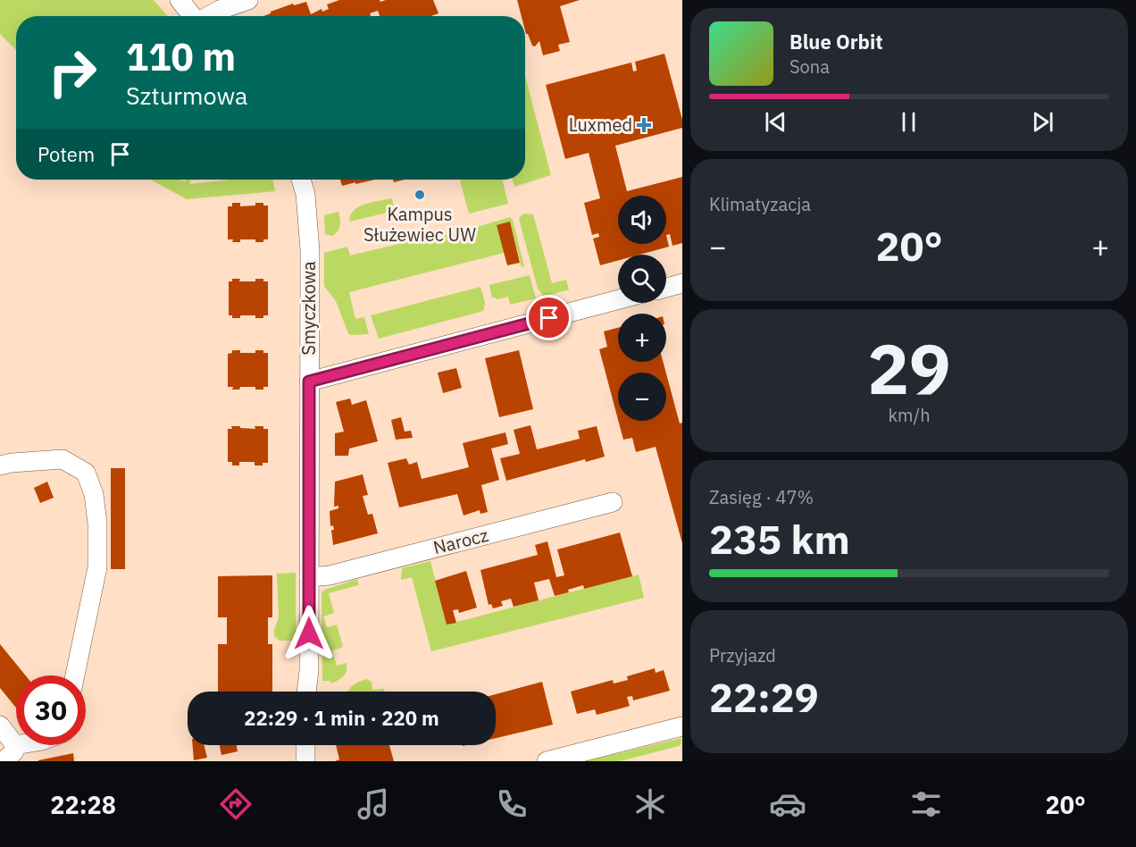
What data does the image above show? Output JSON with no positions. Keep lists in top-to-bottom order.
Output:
{
  "streets": {
    "street": ["Smyczkowa", "Narocz"]
  },
  "crossings": [
    ["Smyczkowa", "Narocz"]
  ],
  "places": {
    "health": ["Luxmed"],
    "other": ["Kampus Służewiec UW"]
  },
  "page": {
    "turn": ["110 m", "Szturmowa"],
    "song": ["Blue Orbit", "Sona"],
    "then": "Potem",
    "tile": [
      "Klimatyzacja",
      ["29", "km/h"],
      ["Zasięg · 47%", "235 km"],
      ["Przyjazd", "22:29"]
    ],
    "map_buttons": ["+", "−"],
    "heat": ["−", "20°", "+"],
    "limit": "30",
    "trip": "22:29 · 1 min · 220 m",
    "tabs": ["22:28", "20°"]
  }
}
